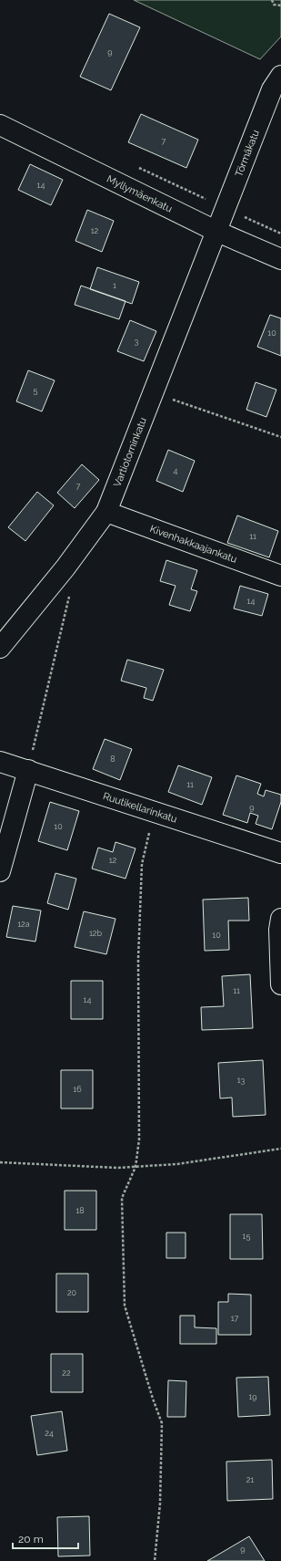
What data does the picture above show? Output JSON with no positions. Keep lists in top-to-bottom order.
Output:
{
  "streets": {
    "street": [
      "Törmäkatu",
      "Myllymäenkatu",
      "Vartiotorninkatu",
      "Kivenhakkaajankatu",
      "Ruutikellarinkatu"
    ]
  },
  "crossings": [
    ["Törmäkatu", "Myllymäenkatu"],
    ["Törmäkatu", "Vartiotorninkatu"],
    ["Myllymäenkatu", "Vartiotorninkatu"],
    ["Vartiotorninkatu", "Kivenhakkaajankatu"]
  ],
  "house_numbers": [
    "9",
    "7",
    "14",
    "12",
    "1",
    "10",
    "3",
    "5",
    "4",
    "7",
    "11",
    "14",
    "8",
    "11",
    "9",
    "10",
    "12",
    "12a",
    "12b",
    "10",
    "11",
    "14",
    "13",
    "16",
    "18",
    "15",
    "20",
    "17",
    "22",
    "19",
    "24",
    "21",
    "9"
  ],
  "scale_bar": "20 m"
}
